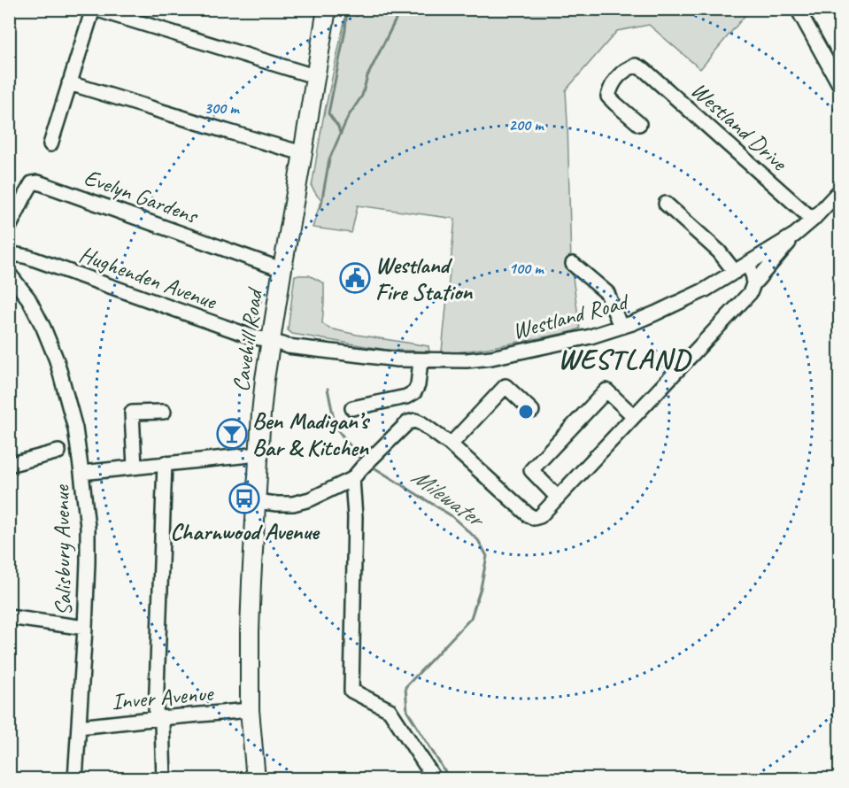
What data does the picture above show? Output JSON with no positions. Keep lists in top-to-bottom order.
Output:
{
  "streets": {
    "main road": ["Cavehill Road"],
    "street": [
      "Westland Drive",
      "Evelyn Gardens",
      "Hughenden Avenue",
      "Westland Road",
      "Salisbury Avenue",
      "Inver Avenue"
    ]
  },
  "crossings": [
    ["Westland Drive", "Westland Road"],
    ["Evelyn Gardens", "Cavehill Road"],
    ["Hughenden Avenue", "Westland Road"],
    ["Hughenden Avenue", "Cavehill Road"],
    ["Westland Road", "Cavehill Road"],
    ["Cavehill Road", "Inver Avenue"],
    ["Salisbury Avenue", "Inver Avenue"]
  ],
  "districts": ["WESTLAND"],
  "water": ["Milewater"],
  "places": {
    "public building": ["Westland Fire Station"],
    "bar": ["Ben Madigan’s Bar & Kitchen"],
    "bus stop": ["Charnwood Avenue"]
  },
  "rings": ["300 m", "200 m", "100 m"]
}
